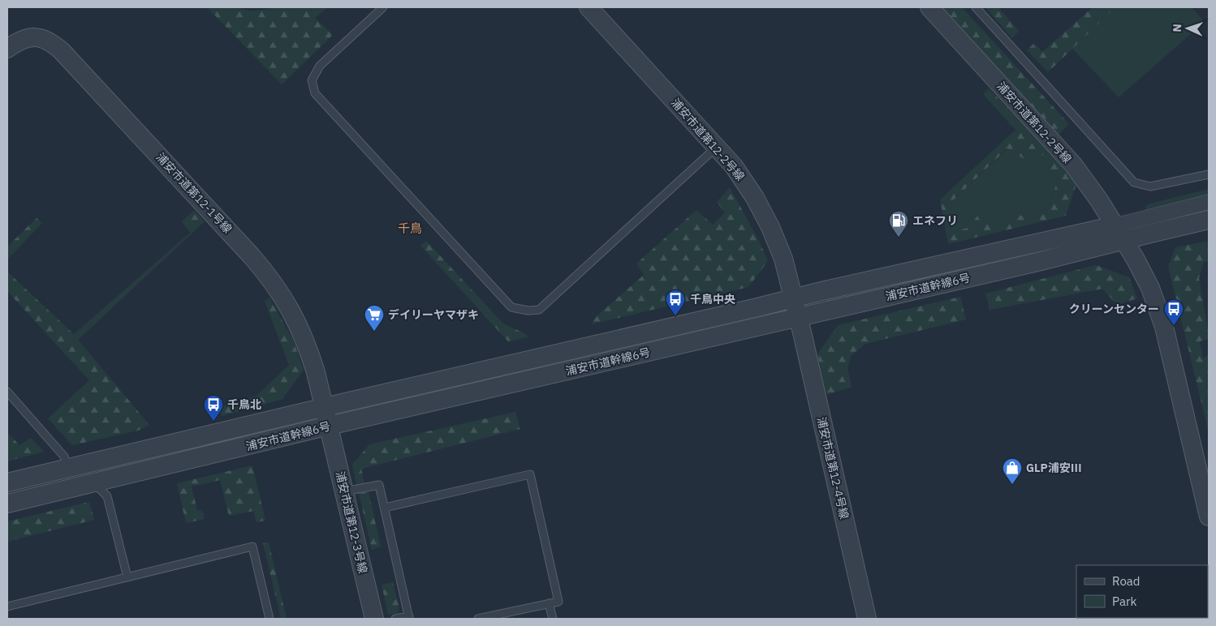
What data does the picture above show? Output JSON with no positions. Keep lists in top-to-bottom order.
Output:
{
  "streets": {
    "street": [
      "浦安市道第12-2号線",
      "浦安市道第12-1号線",
      "浦安市道幹線6号",
      "浦安市道第12-4号線",
      "浦安市道第12-3号線"
    ]
  },
  "crossings": [
    ["浦安市道第12-2号線", "浦安市道幹線6号"],
    ["浦安市道第12-2号線", "浦安市道第12-4号線"],
    ["浦安市道第12-1号線", "浦安市道幹線6号"],
    ["浦安市道第12-1号線", "浦安市道第12-3号線"],
    ["浦安市道幹線6号", "浦安市道第12-4号線"],
    ["浦安市道幹線6号", "浦安市道第12-3号線"]
  ],
  "districts": ["千鳥"],
  "places": {
    "fuel station": ["エネフリ"],
    "bus stop": ["千鳥中央", "クリーンセンター", "千鳥北"],
    "supermarket": ["デイリーヤマザキ"],
    "shop": ["GLP浦安Ⅲ"]
  },
  "legend": ["Road", "Park"],
  "north": "left"
}
